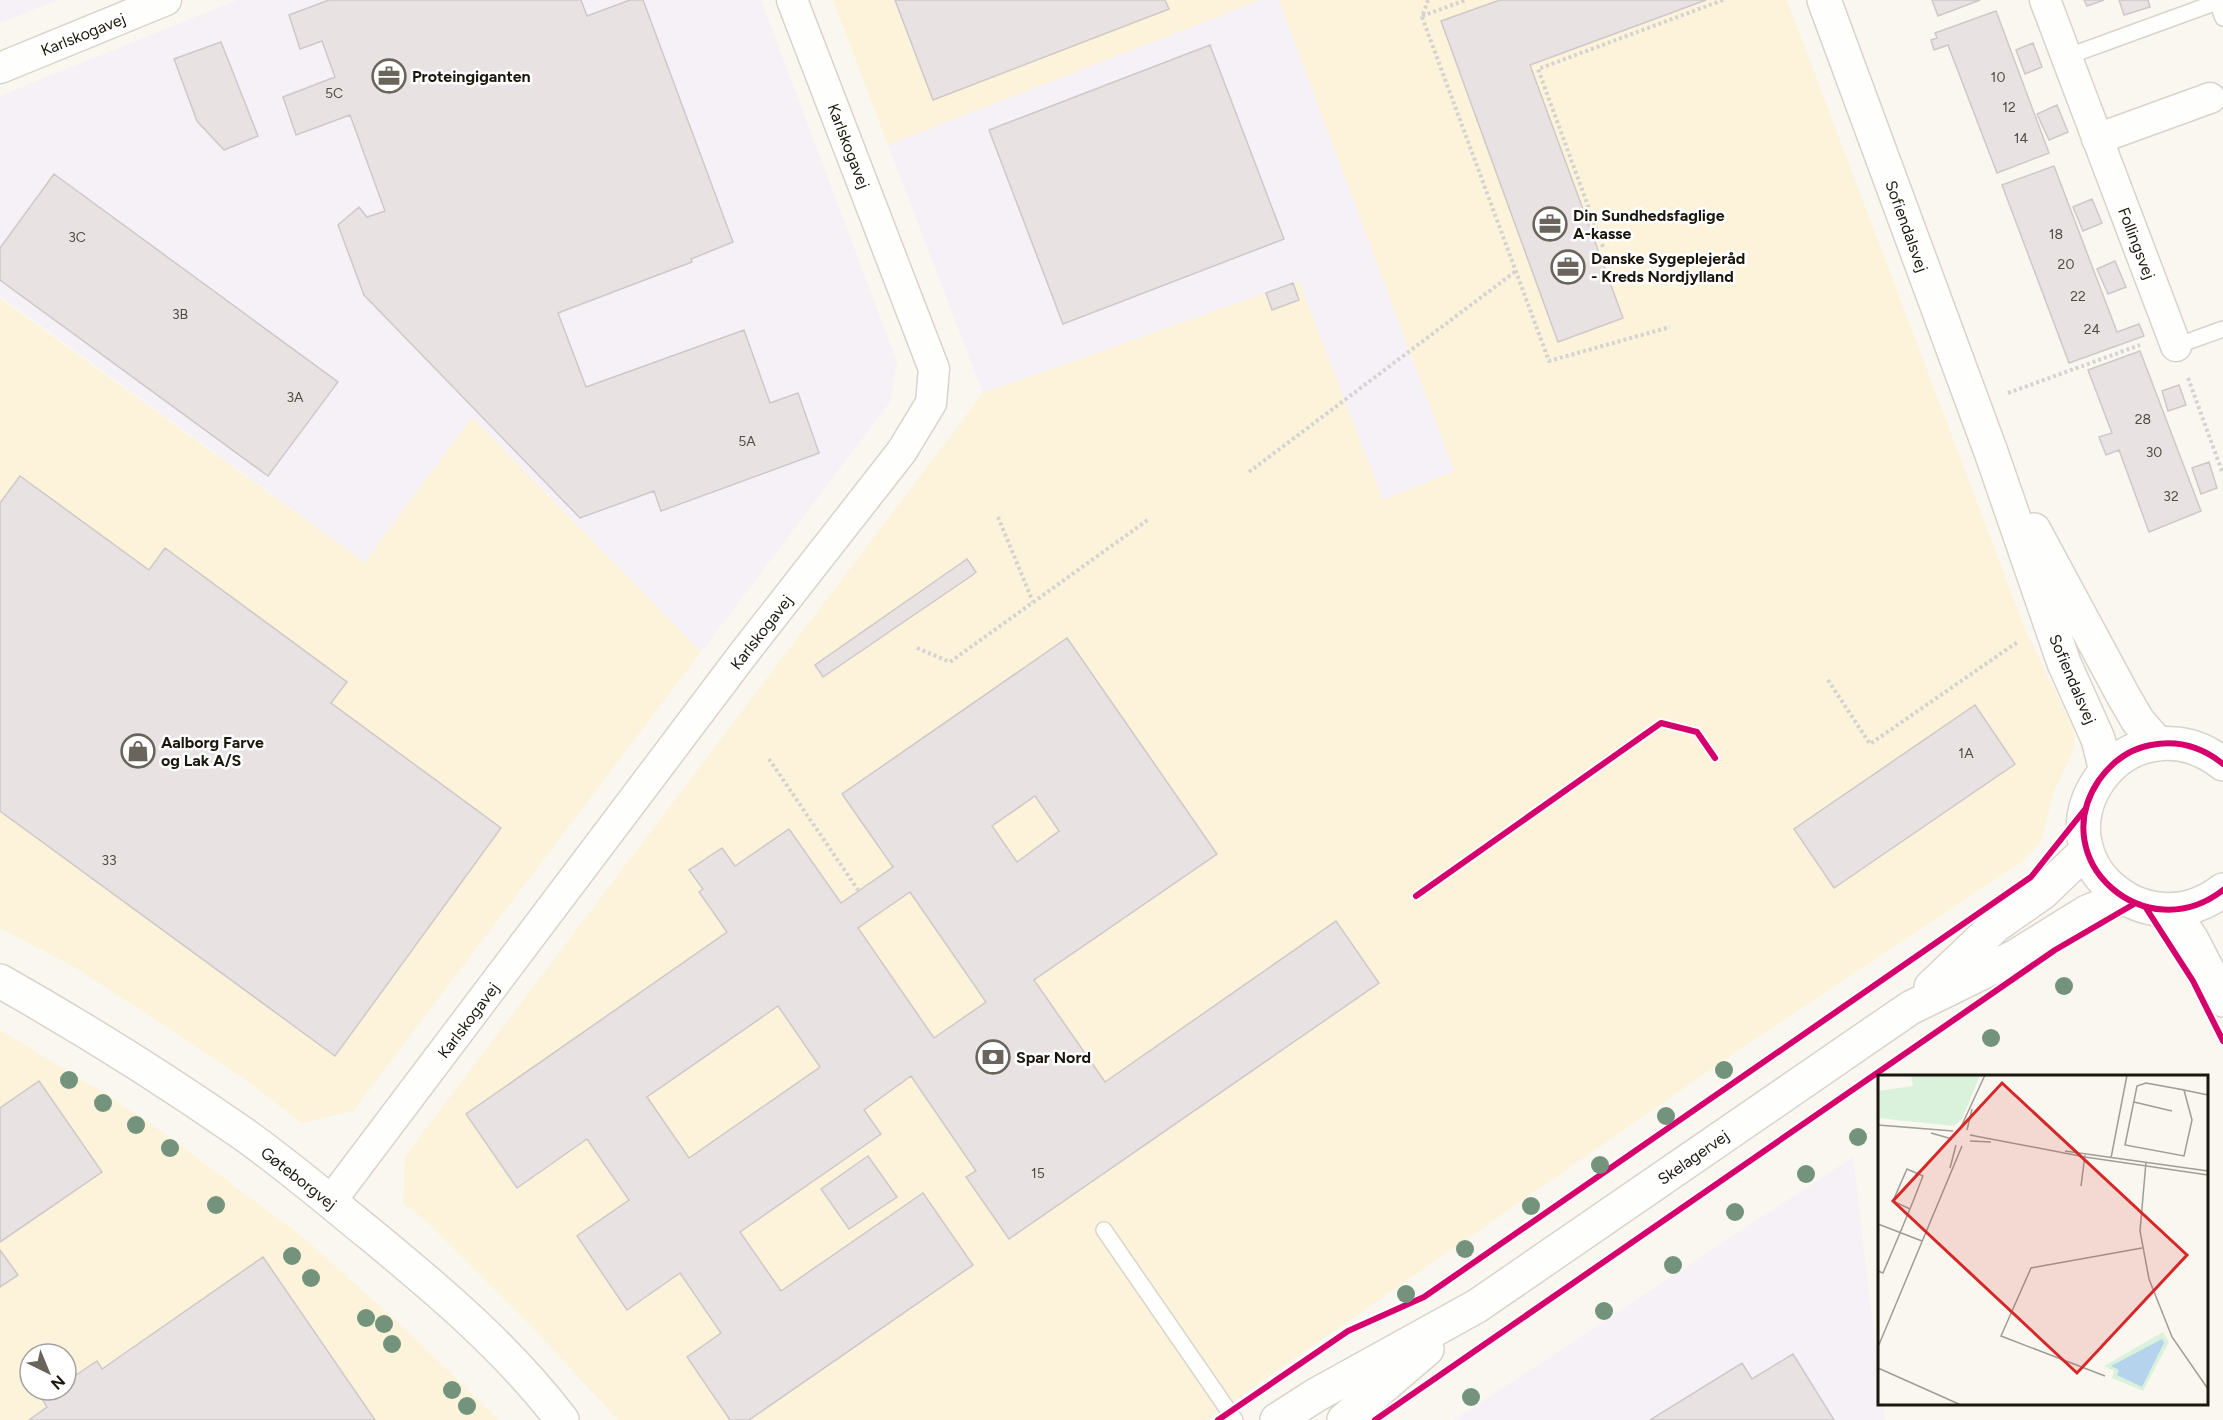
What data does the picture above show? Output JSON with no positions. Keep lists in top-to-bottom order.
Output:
{
  "streets": {
    "street": [
      "Karlskogavej",
      "Sofiendalsvej",
      "Follingsvej",
      "Skelagervej",
      "Gøteborgvej"
    ]
  },
  "crossings": [
    ["Karlskogavej", "Gøteborgvej"]
  ],
  "places": {
    "office": ["Proteingiganten", "Din Sundhedsfaglige A-kasse", "Danske Sygeplejeråd - Kreds Nordjylland"],
    "shop": ["Aalborg Farve og Lak A/S"],
    "bank": ["Spar Nord"]
  },
  "house_numbers": [
    "10",
    "5C",
    "12",
    "14",
    "18",
    "3C",
    "20",
    "22",
    "3B",
    "24",
    "3A",
    "28",
    "5A",
    "30",
    "32",
    "1A",
    "33",
    "15"
  ],
  "north": "bottom right"
}
